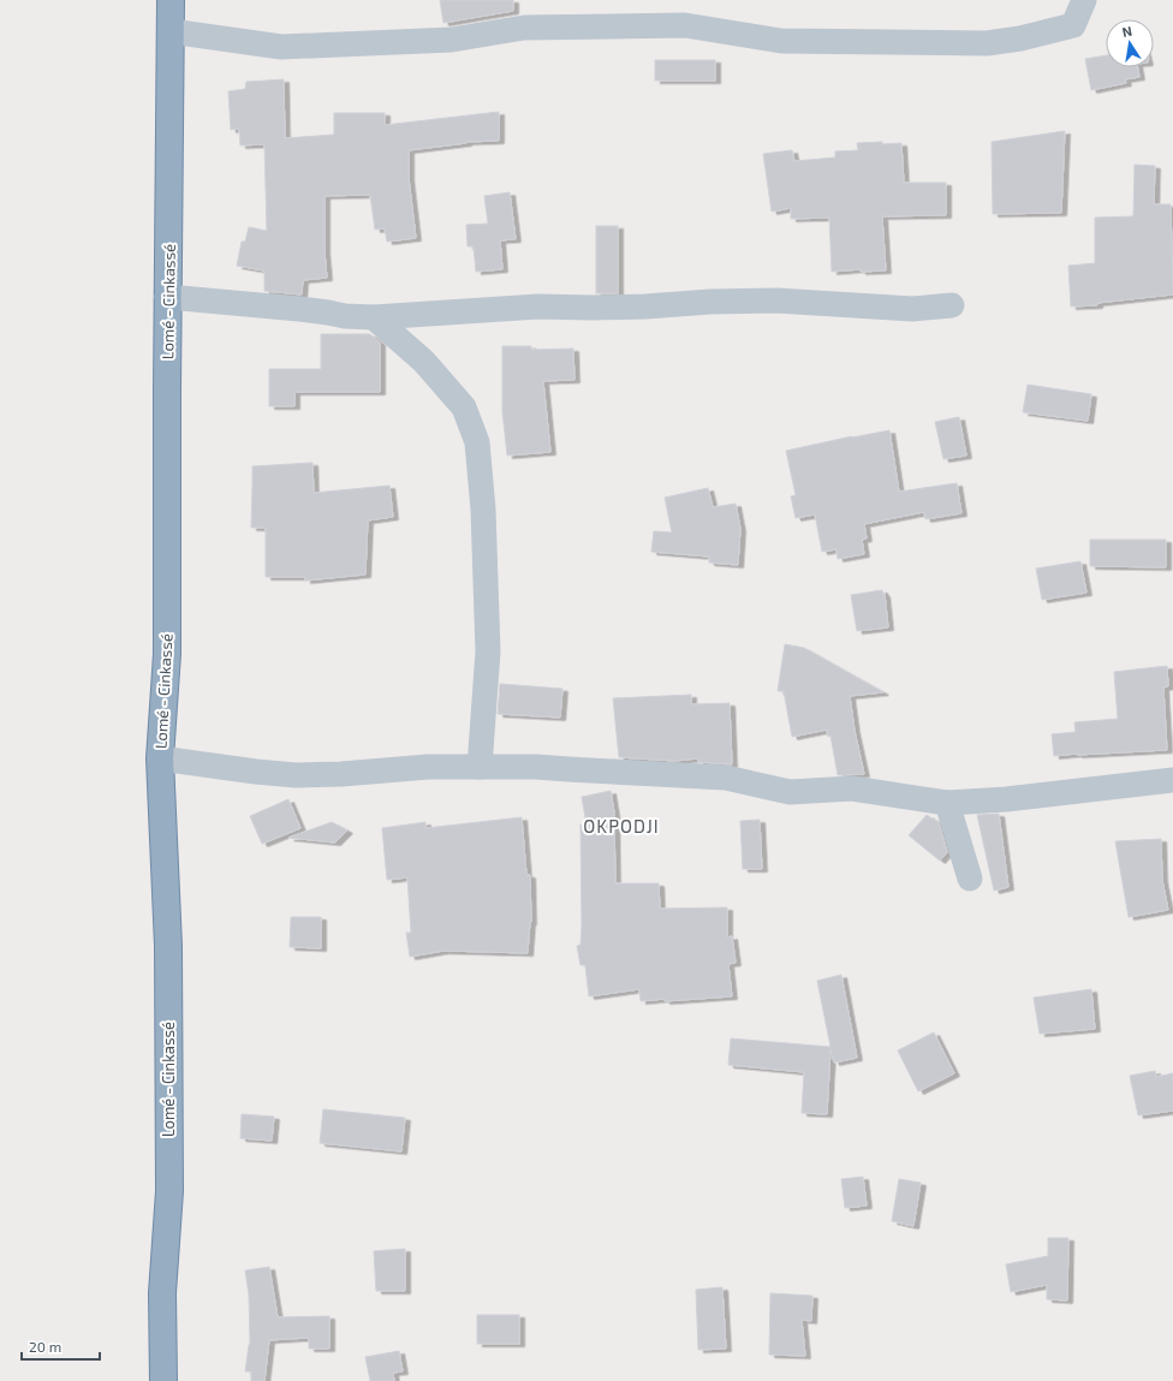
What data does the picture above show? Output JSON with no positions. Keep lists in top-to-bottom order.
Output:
{
  "streets": {
    "highway": ["Lomé - Cinkassé"]
  },
  "districts": ["OKPODJI"],
  "scale_bar": "20 m",
  "north": "top"
}
